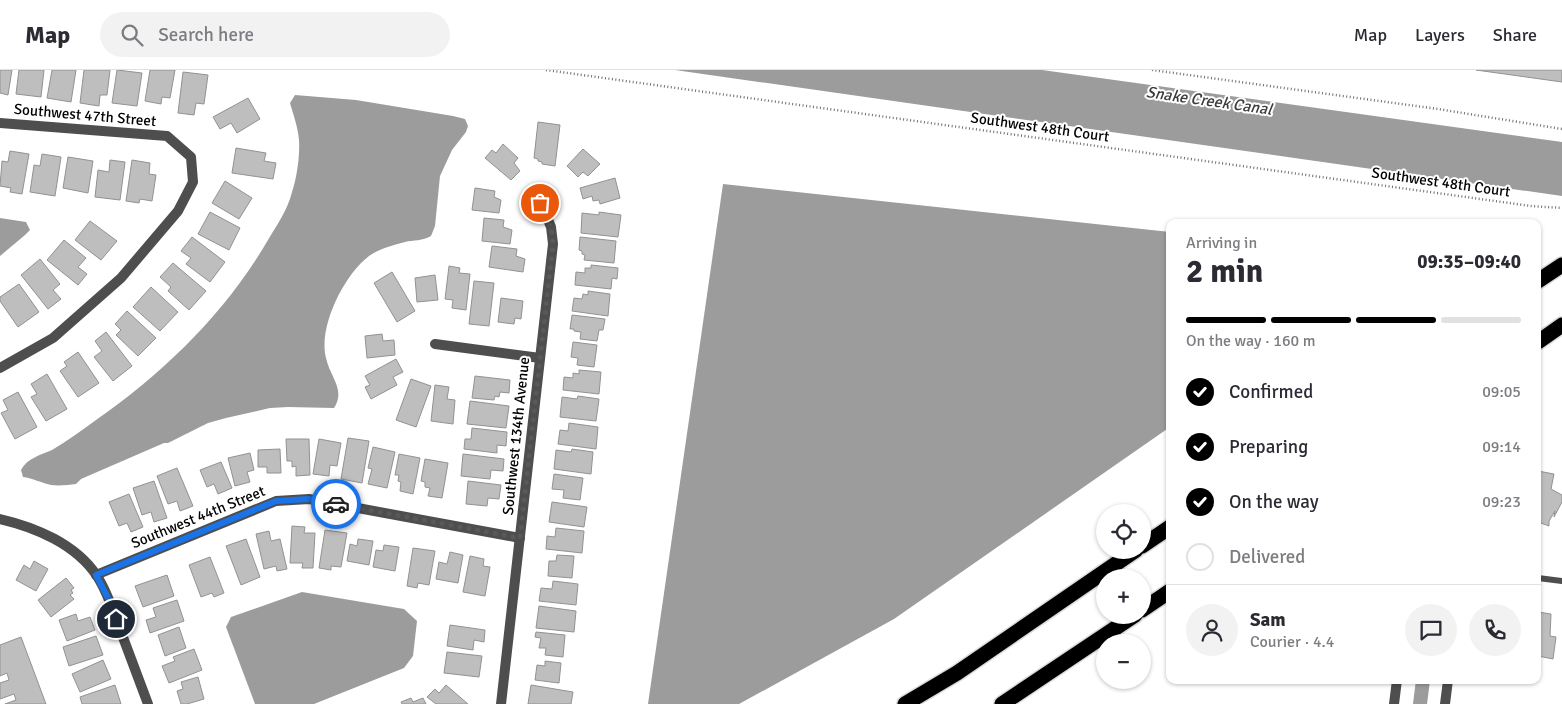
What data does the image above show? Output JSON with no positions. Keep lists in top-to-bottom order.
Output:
{
  "streets": {
    "street": ["Southwest 47th Street", "Southwest 134th Avenue", "Southwest 44th Street"],
    "path": ["Southwest 48th Court"]
  },
  "crossings": [
    ["Southwest 134th Avenue", "Southwest 44th Street"]
  ],
  "water": ["Snake Creek Canal"],
  "page": {
    "header": "Map",
    "search": "Search here",
    "nav": ["Map", "Layers", "Share"],
    "heading": ["2 min", "Arriving in", "09:35–09:40"],
    "panel": ["Sam", "Courier · 4.4"],
    "bar": "On the way · 160 m",
    "list": [
      ["Confirmed", "09:05"],
      ["Preparing", "09:14"],
      ["On the way", "09:23"],
      "Delivered"
    ],
    "map_buttons": ["+", "−"]
  }
}
